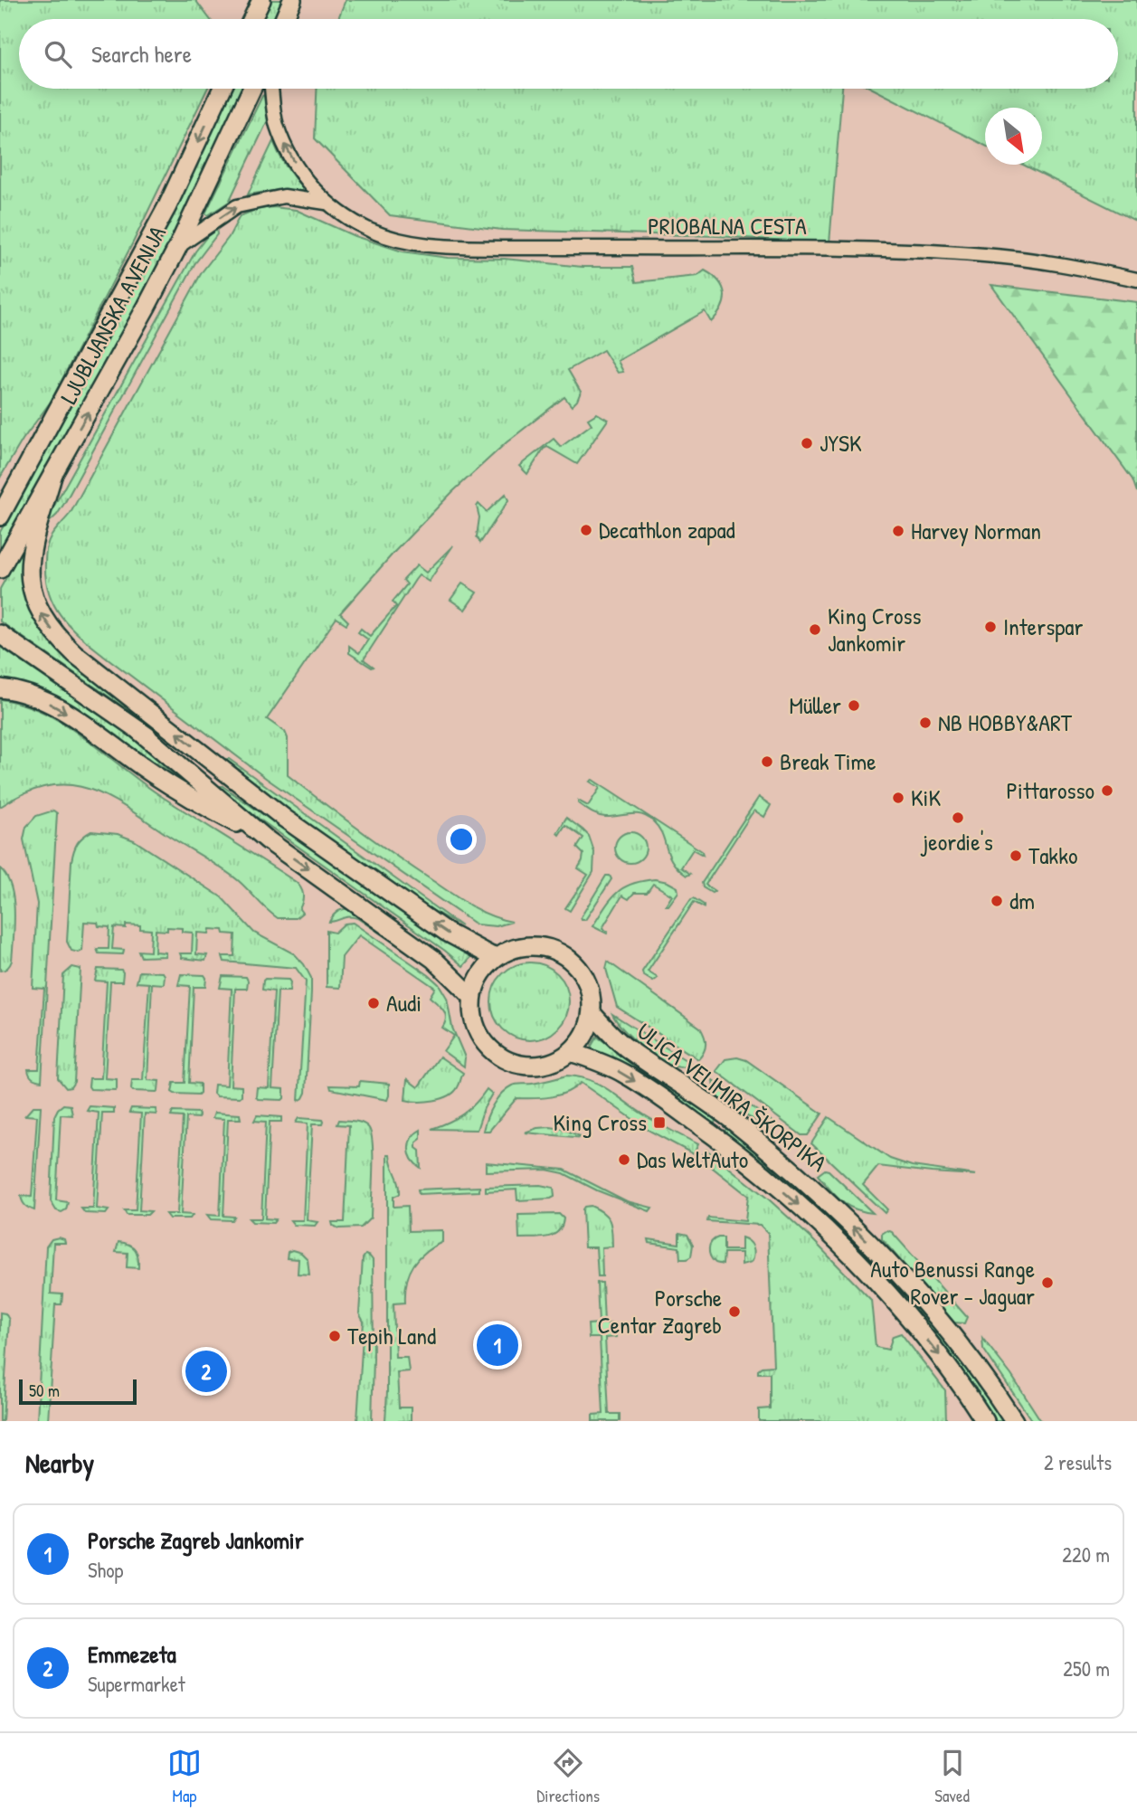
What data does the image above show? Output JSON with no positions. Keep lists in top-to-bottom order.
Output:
{
  "streets": {
    "main road": ["LJUBLJANSKA AVENIJA", "ULICA VELIMIRA ŠKORPIKA"],
    "street": ["PRIOBALNA CESTA"]
  },
  "crossings": [
    ["PRIOBALNA CESTA", "LJUBLJANSKA AVENIJA"]
  ],
  "places": {
    "other": [
      "JYSK",
      "Decathlon zapad",
      "Harvey Norman",
      "Interspar",
      "King Cross Jankomir",
      "Müller",
      "NB HOBBY&ART",
      "Break Time",
      "Pittarosso",
      "KiK",
      "jeordie's",
      "Takko",
      "dm",
      "Audi",
      "Das WeltAuto",
      "Auto Benussi Range Rover - Jaguar",
      "Porsche Centar Zagreb",
      "Tepih Land"
    ],
    "transit": ["King Cross"]
  },
  "scale_bar": "50 m",
  "north": "bottom right",
  "page": {
    "search": "Search here",
    "pins": ["1", "2"],
    "scale": "50 m",
    "heading": ["Nearby", "2 results"],
    "list": [
      {
        "mark": "1",
        "name": "Porsche Zagreb Jankomir",
        "note": "Shop",
        "value": "220 m"
      },
      {
        "mark": "2",
        "name": "Emmezeta",
        "note": "Supermarket",
        "value": "250 m"
      }
    ],
    "nav": ["Map", "Directions", "Saved"]
  }
}
